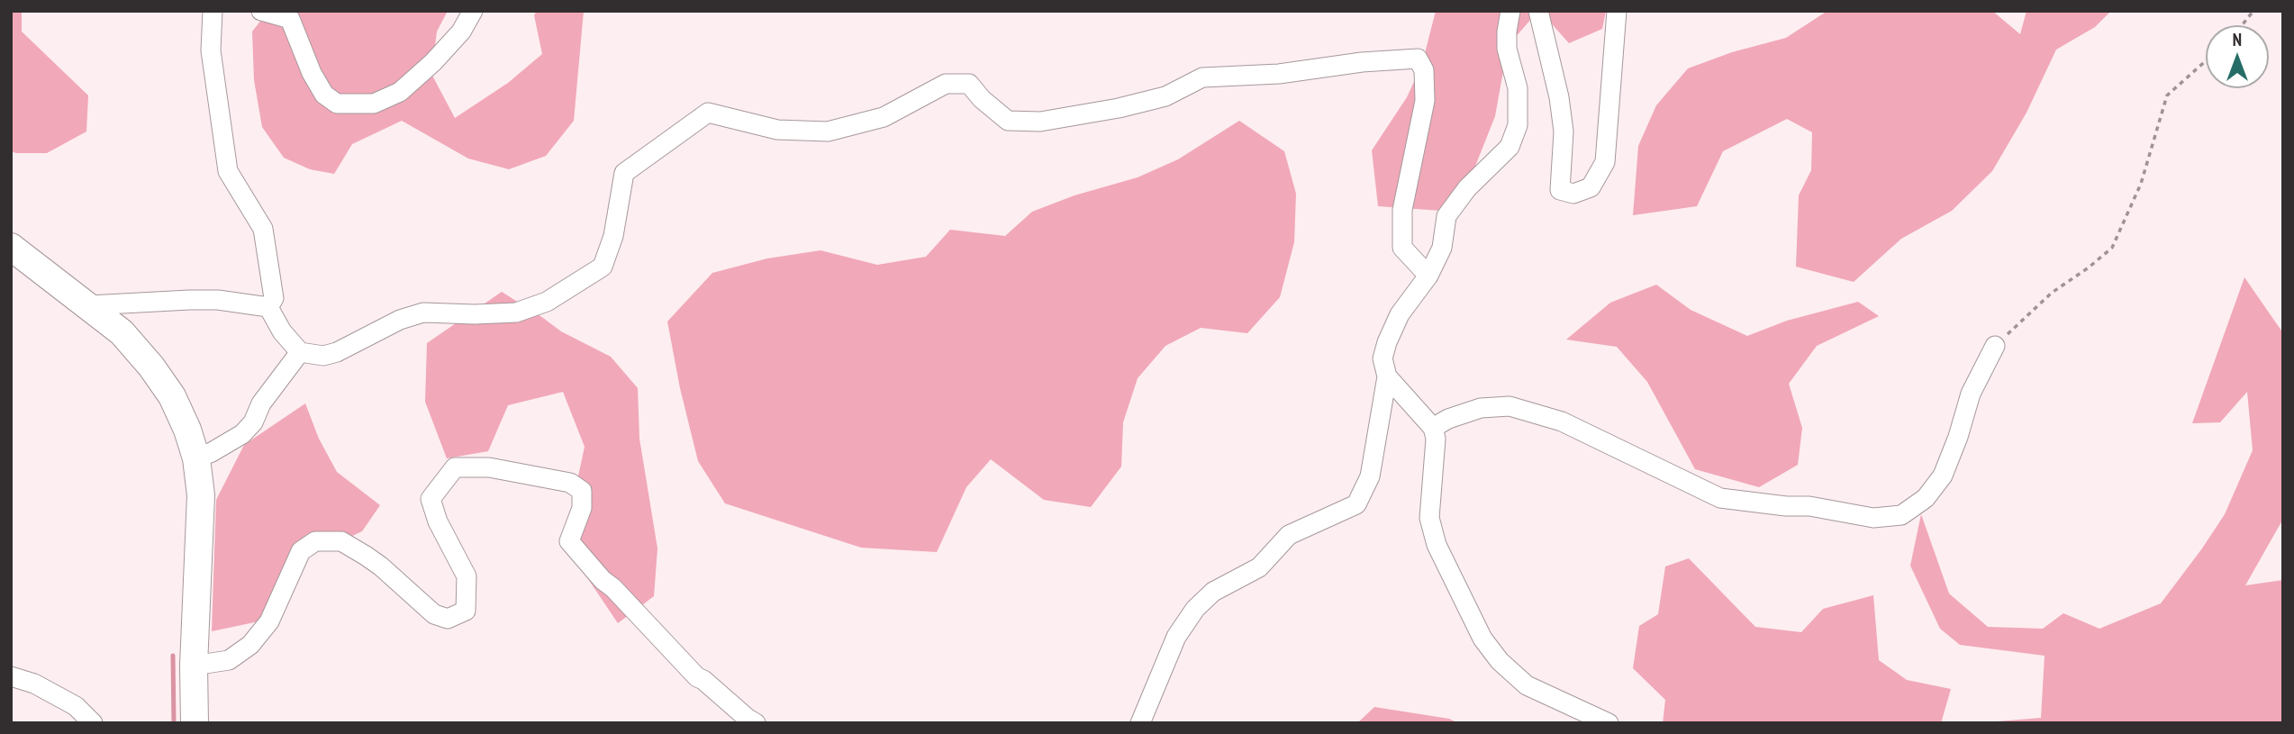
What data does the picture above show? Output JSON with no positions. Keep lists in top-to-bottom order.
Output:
{
  "north": "top"
}
